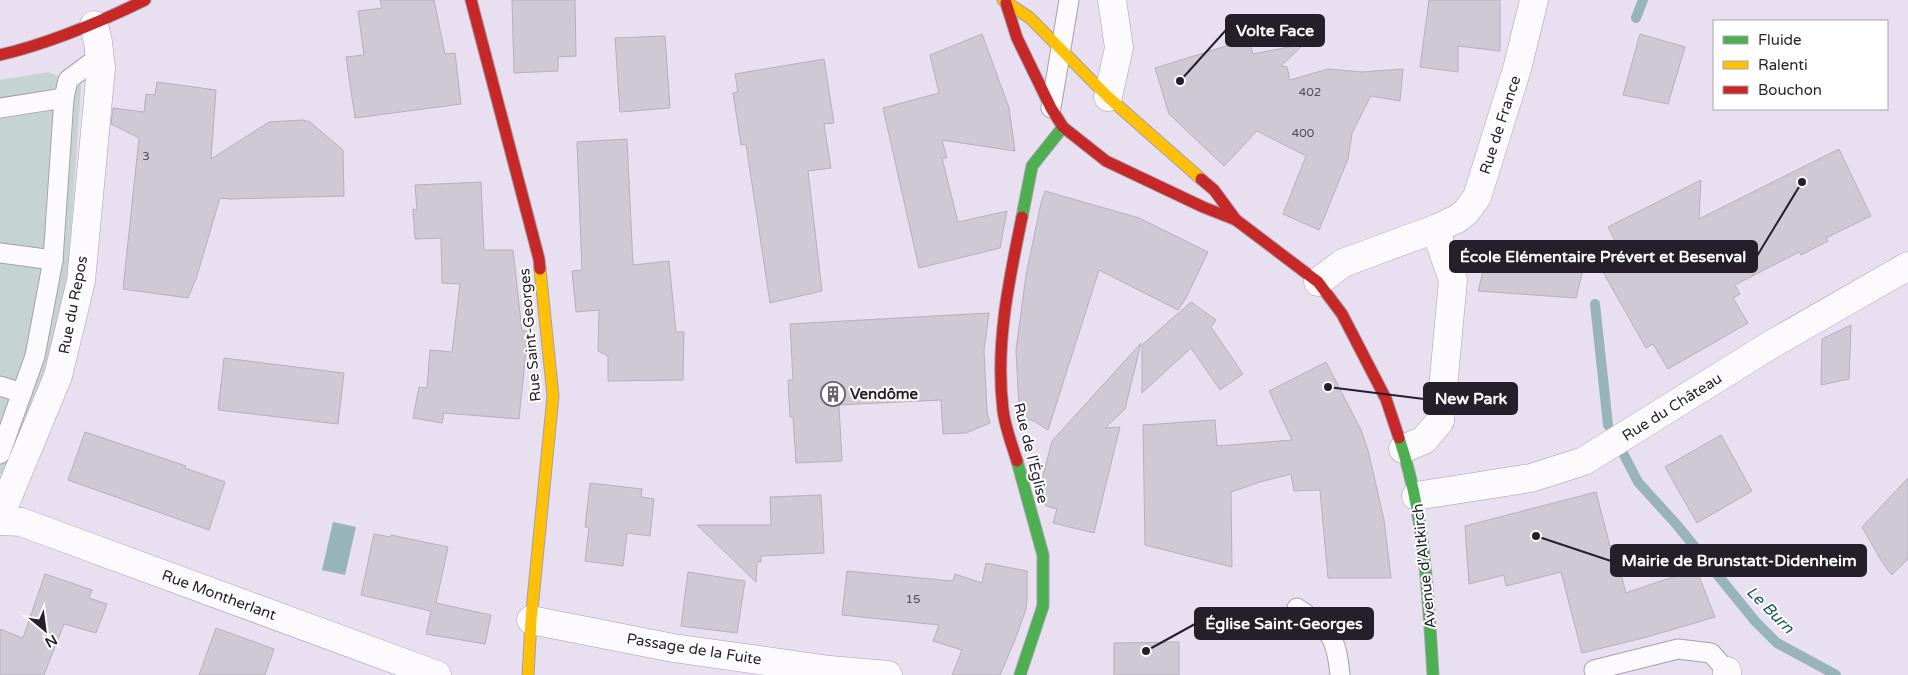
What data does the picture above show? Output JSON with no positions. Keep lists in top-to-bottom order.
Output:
{
  "streets": {
    "main road": ["Rue Saint-Georges", "Rue de l'Église", "Avenue d'Altkirch"],
    "street": [
      "Rue de France",
      "Rue du Repos",
      "Rue du Château",
      "Rue Montherlant",
      "Passage de la Fuite"
    ]
  },
  "crossings": [
    ["Rue de France", "Avenue d'Altkirch"],
    ["Rue Saint-Georges", "Passage de la Fuite"],
    ["Rue du Château", "Avenue d'Altkirch"]
  ],
  "water": ["Le Burn"],
  "places": {
    "other": [
      "Volte Face",
      "École Elémentaire Prévert et Besenval",
      "New Park",
      "Mairie de Brunstatt-Didenheim",
      "Église Saint-Georges"
    ],
    "building": ["Vendôme"]
  },
  "house_numbers": [
    "402",
    "400",
    "3",
    "15"
  ],
  "legend": ["Fluide", "Ralenti", "Bouchon"],
  "north": "bottom right"
}
